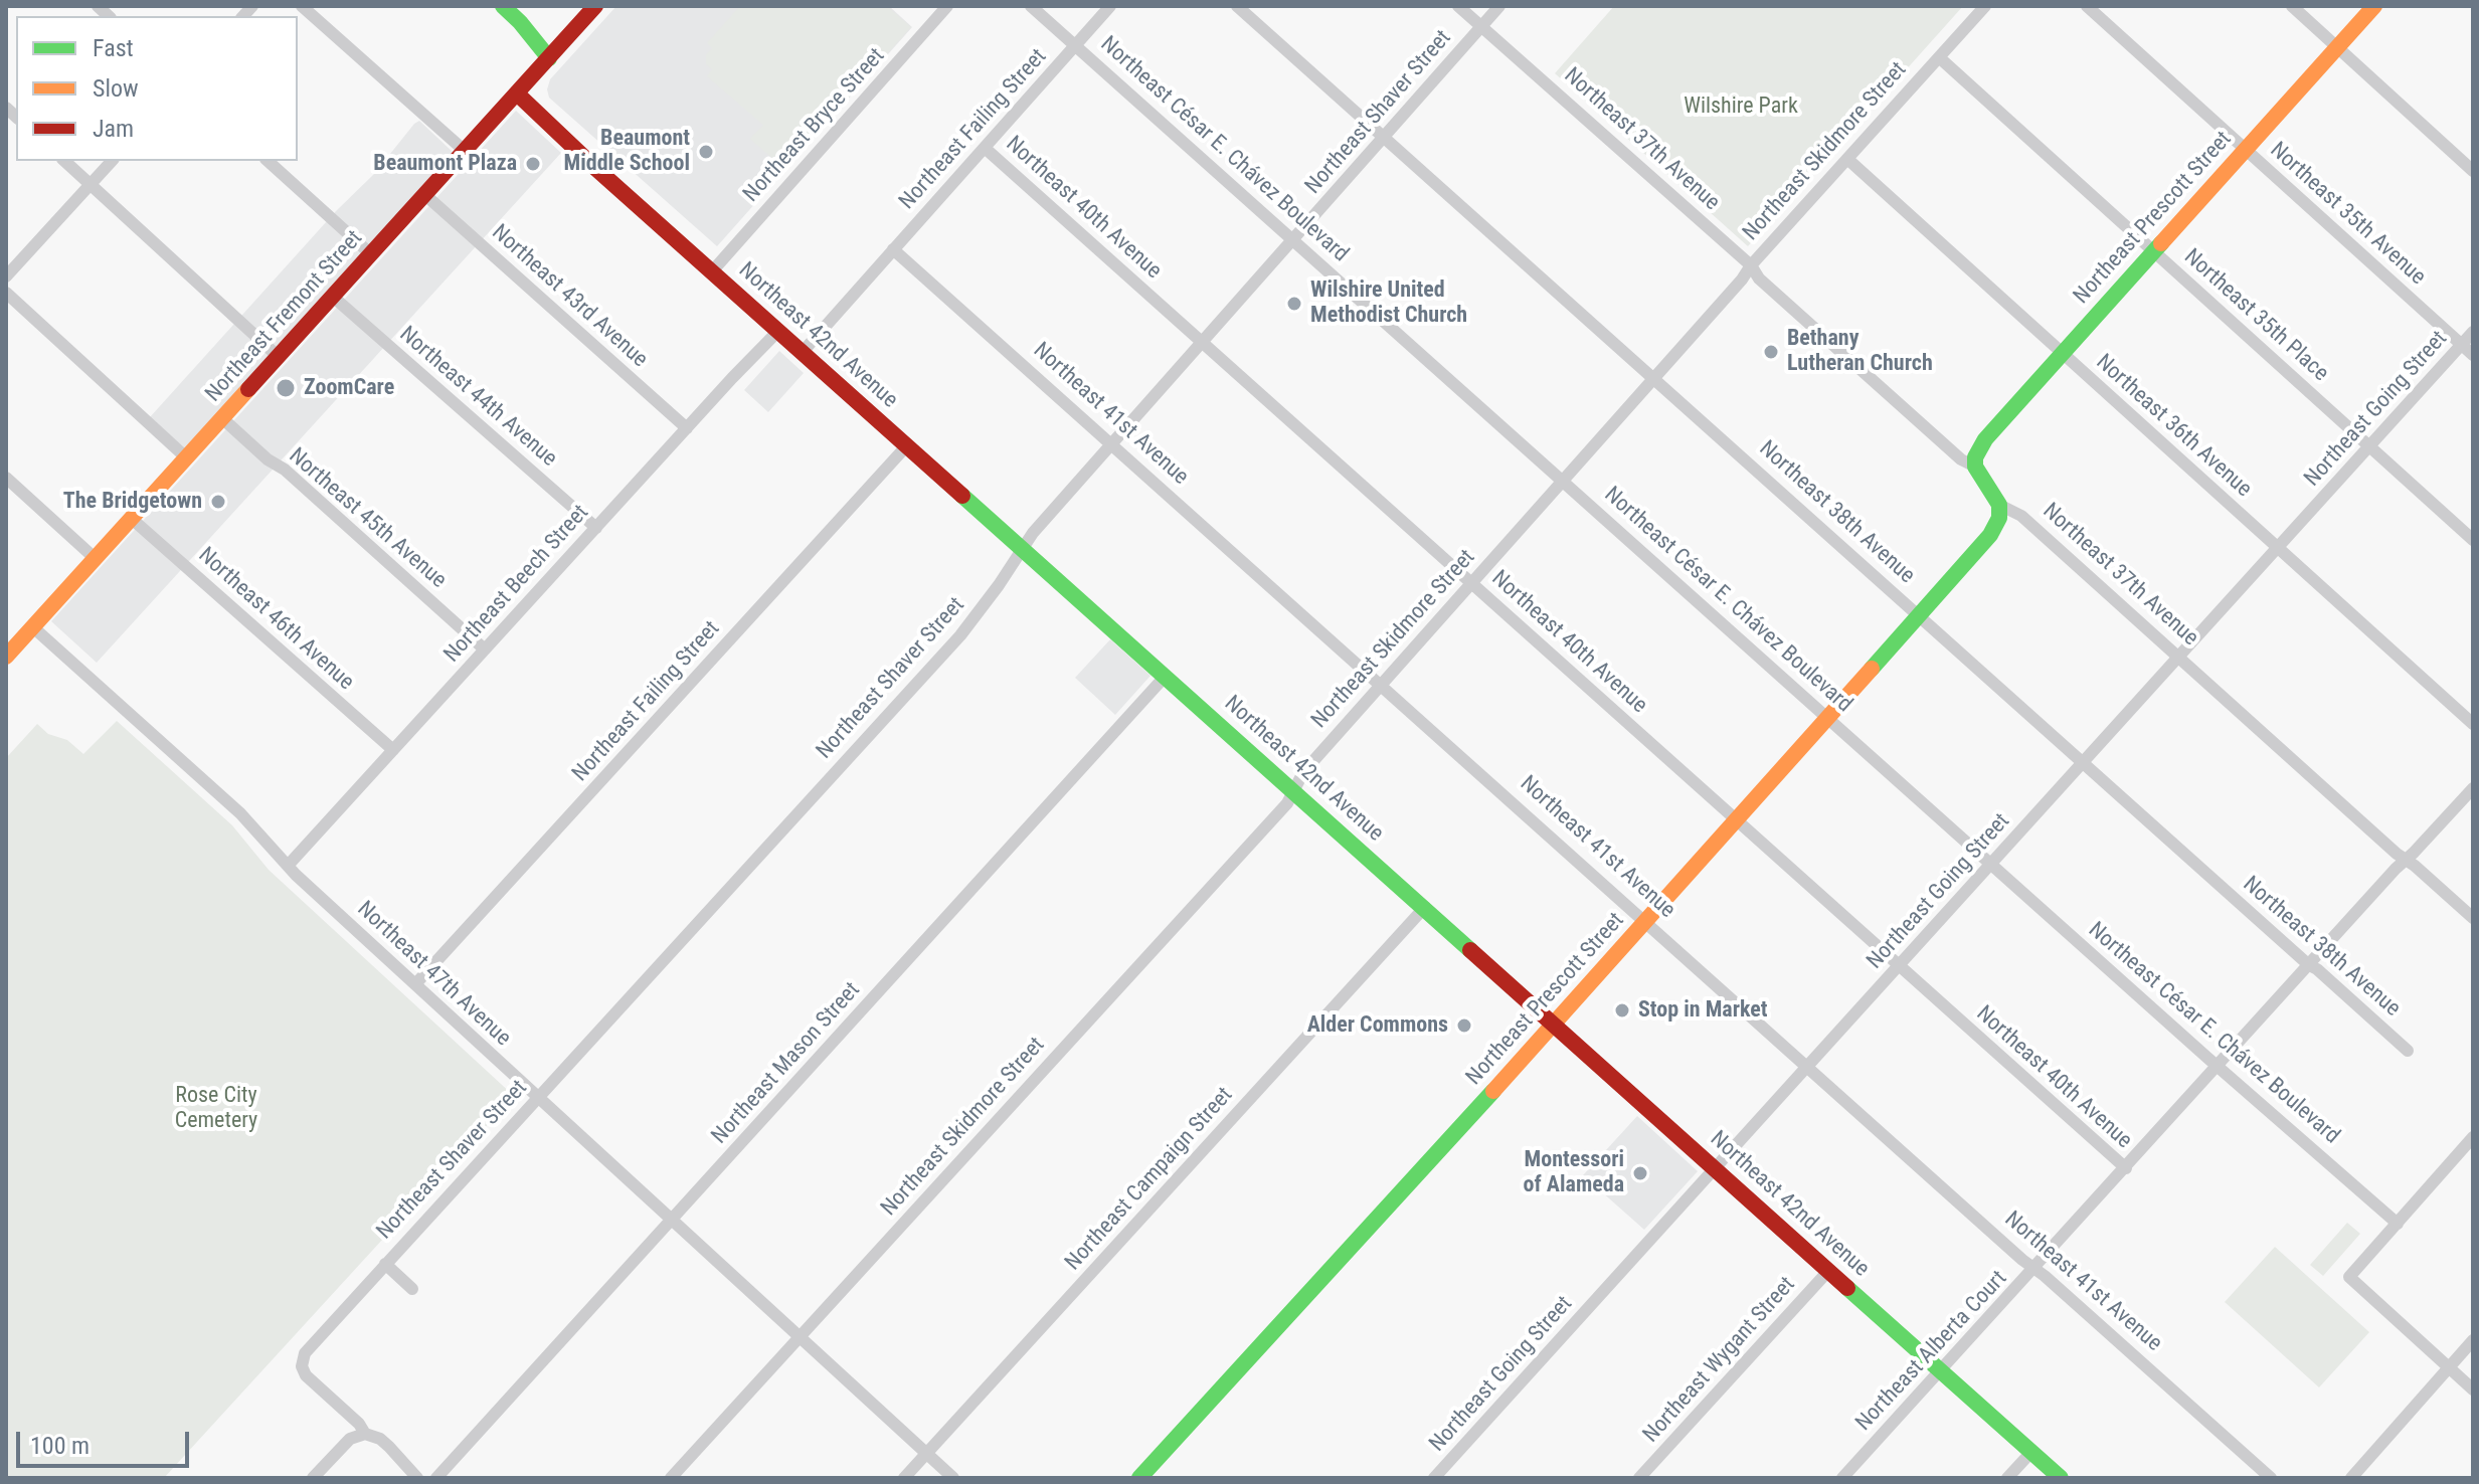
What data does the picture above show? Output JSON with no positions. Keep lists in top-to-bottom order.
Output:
{
  "streets": {
    "street": [
      "Northeast Shaver Street",
      "Northeast Bryce Street",
      "Northeast Failing Street",
      "Northeast 37th Avenue",
      "Northeast César E. Chávez Boulevard",
      "Northeast Skidmore Street",
      "Northeast 40th Avenue",
      "Northeast 35th Avenue",
      "Northeast Prescott Street",
      "Northeast 43rd Avenue",
      "Northeast 35th Place",
      "Northeast Fremont Street",
      "Northeast 42nd Avenue",
      "Northeast 44th Avenue",
      "Northeast Going Street",
      "Northeast 41st Avenue",
      "Northeast 36th Avenue",
      "Northeast 38th Avenue",
      "Northeast 45th Avenue",
      "Northeast Beech Street",
      "Northeast 46th Avenue",
      "Northeast 47th Avenue",
      "Northeast Mason Street",
      "Northeast Campaign Street",
      "Northeast Alberta Court",
      "Northeast Wygant Street"
    ]
  },
  "crossings": [
    ["Northeast Shaver Street", "Northeast 37th Avenue"],
    ["Northeast Shaver Street", "Northeast César E. Chávez Boulevard"],
    ["Northeast Shaver Street", "Northeast 40th Avenue"],
    ["Northeast Shaver Street", "Northeast 42nd Avenue"],
    ["Northeast Shaver Street", "Northeast 41st Avenue"],
    ["Northeast Shaver Street", "Northeast 38th Avenue"],
    ["Northeast Shaver Street", "Northeast 47th Avenue"],
    ["Northeast Bryce Street", "Northeast 42nd Avenue"],
    ["Northeast Failing Street", "Northeast César E. Chávez Boulevard"],
    ["Northeast Failing Street", "Northeast 40th Avenue"],
    ["Northeast Failing Street", "Northeast 42nd Avenue"],
    ["Northeast Failing Street", "Northeast 41st Avenue"],
    ["Northeast Failing Street", "Northeast 47th Avenue"],
    ["Northeast 37th Avenue", "Northeast Skidmore Street"],
    ["Northeast 37th Avenue", "Northeast Prescott Street"],
    ["Northeast 37th Avenue", "Northeast Going Street"],
    ["Northeast 37th Avenue", "Northeast Alberta Court"],
    ["Northeast César E. Chávez Boulevard", "Northeast Skidmore Street"],
    ["Northeast César E. Chávez Boulevard", "Northeast Prescott Street"],
    ["Northeast César E. Chávez Boulevard", "Northeast Going Street"],
    ["Northeast César E. Chávez Boulevard", "Northeast Alberta Court"],
    ["Northeast Skidmore Street", "Northeast 40th Avenue"],
    ["Northeast Skidmore Street", "Northeast 35th Place"],
    ["Northeast Skidmore Street", "Northeast 42nd Avenue"],
    ["Northeast Skidmore Street", "Northeast 41st Avenue"],
    ["Northeast Skidmore Street", "Northeast 36th Avenue"],
    ["Northeast Skidmore Street", "Northeast 38th Avenue"],
    ["Northeast Skidmore Street", "Northeast 47th Avenue"],
    ["Northeast 40th Avenue", "Northeast Prescott Street"],
    ["Northeast 40th Avenue", "Northeast Going Street"],
    ["Northeast 40th Avenue", "Northeast Alberta Court"],
    ["Northeast 35th Avenue", "Northeast Prescott Street"],
    ["Northeast 35th Avenue", "Northeast Going Street"],
    ["Northeast Prescott Street", "Northeast 35th Place"],
    ["Northeast Prescott Street", "Northeast 42nd Avenue"],
    ["Northeast Prescott Street", "Northeast 41st Avenue"],
    ["Northeast Prescott Street", "Northeast 36th Avenue"],
    ["Northeast Prescott Street", "Northeast 38th Avenue"],
    ["Northeast 43rd Avenue", "Northeast Fremont Street"],
    ["Northeast 43rd Avenue", "Northeast Beech Street"],
    ["Northeast 35th Place", "Northeast Going Street"],
    ["Northeast Fremont Street", "Northeast 42nd Avenue"],
    ["Northeast Fremont Street", "Northeast 44th Avenue"],
    ["Northeast Fremont Street", "Northeast 45th Avenue"],
    ["Northeast Fremont Street", "Northeast 46th Avenue"],
    ["Northeast Fremont Street", "Northeast 47th Avenue"],
    ["Northeast 42nd Avenue", "Northeast Going Street"],
    ["Northeast 42nd Avenue", "Northeast Beech Street"],
    ["Northeast 42nd Avenue", "Northeast Mason Street"],
    ["Northeast 42nd Avenue", "Northeast Campaign Street"],
    ["Northeast 42nd Avenue", "Northeast Alberta Court"],
    ["Northeast 42nd Avenue", "Northeast Wygant Street"],
    ["Northeast 44th Avenue", "Northeast Beech Street"],
    ["Northeast Going Street", "Northeast 41st Avenue"],
    ["Northeast Going Street", "Northeast 36th Avenue"],
    ["Northeast Going Street", "Northeast 38th Avenue"],
    ["Northeast 41st Avenue", "Northeast Alberta Court"],
    ["Northeast 38th Avenue", "Northeast Alberta Court"],
    ["Northeast 45th Avenue", "Northeast Beech Street"],
    ["Northeast Beech Street", "Northeast 46th Avenue"],
    ["Northeast Beech Street", "Northeast 47th Avenue"],
    ["Northeast 47th Avenue", "Northeast Mason Street"],
    ["Northeast 47th Avenue", "Northeast Campaign Street"]
  ],
  "parks": ["Wilshire Park", "Rose City Cemetery"],
  "places": [
    "Beaumont Middle School",
    "Beaumont Plaza",
    "Wilshire United Methodist Church",
    "Bethany Lutheran Church",
    "ZoomCare",
    "The Bridgetown",
    "Stop in Market",
    "Alder Commons",
    "Montessori of Alameda"
  ],
  "legend": ["Fast", "Slow", "Jam"],
  "scale_bar": "100 m"
}
